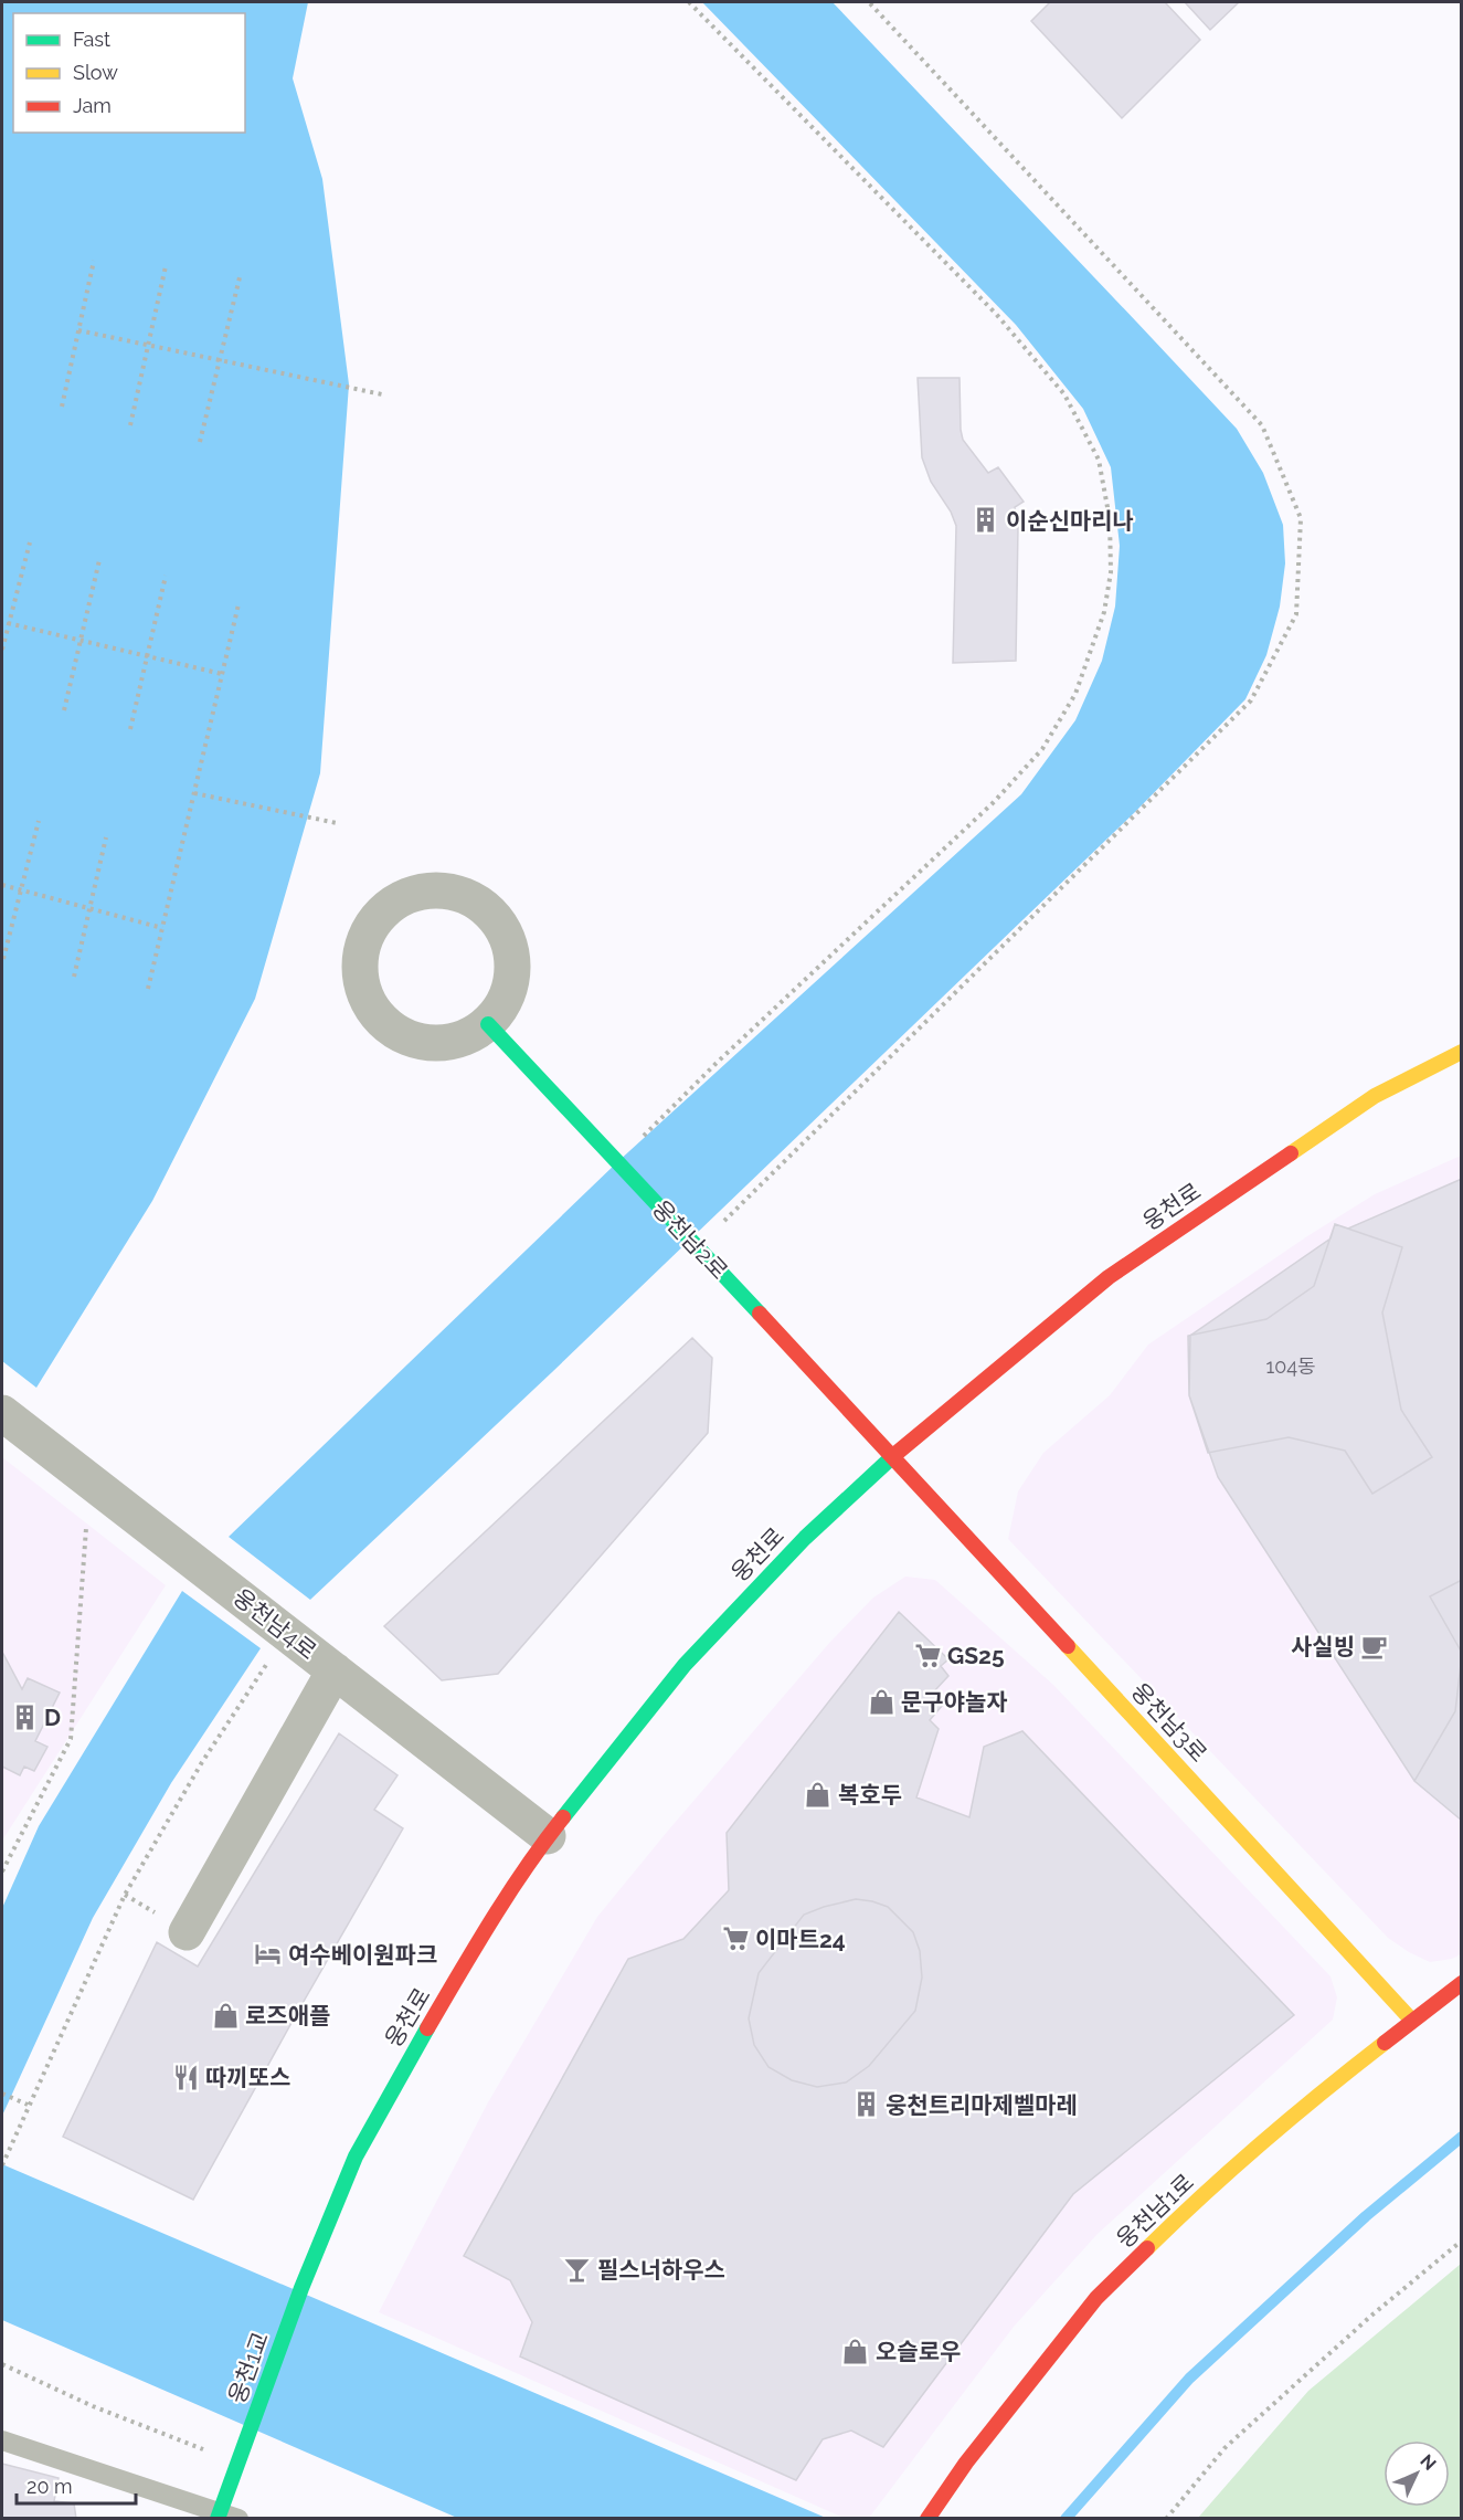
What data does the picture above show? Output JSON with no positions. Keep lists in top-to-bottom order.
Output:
{
  "streets": {
    "street": [
      "웅천로",
      "웅천남2로",
      "웅천남4로",
      "웅천남3로",
      "웅천남1로",
      "웅천1교"
    ]
  },
  "crossings": [
    ["웅천로", "웅천남2로"],
    ["웅천로", "웅천남4로"],
    ["웅천로", "웅천남3로"],
    ["웅천로", "웅천1교"],
    ["웅천남2로", "웅천남3로"],
    ["웅천남3로", "웅천남1로"]
  ],
  "places": {
    "building": ["이순신마리나", "D", "웅천트리마제벨마레"],
    "cafe": ["사실빙"],
    "supermarket": ["GS25", "이마트24"],
    "shop": [
      "문구야놀자",
      "복호두",
      "로즈애플",
      "오슬로우"
    ],
    "hotel": ["여수베이원파크"],
    "restaurant": ["따끼또스"],
    "bar": ["필스너하우스"]
  },
  "house_numbers": ["104동"],
  "legend": ["Fast", "Slow", "Jam"],
  "scale_bar": "20 m",
  "north": "top right"
}
